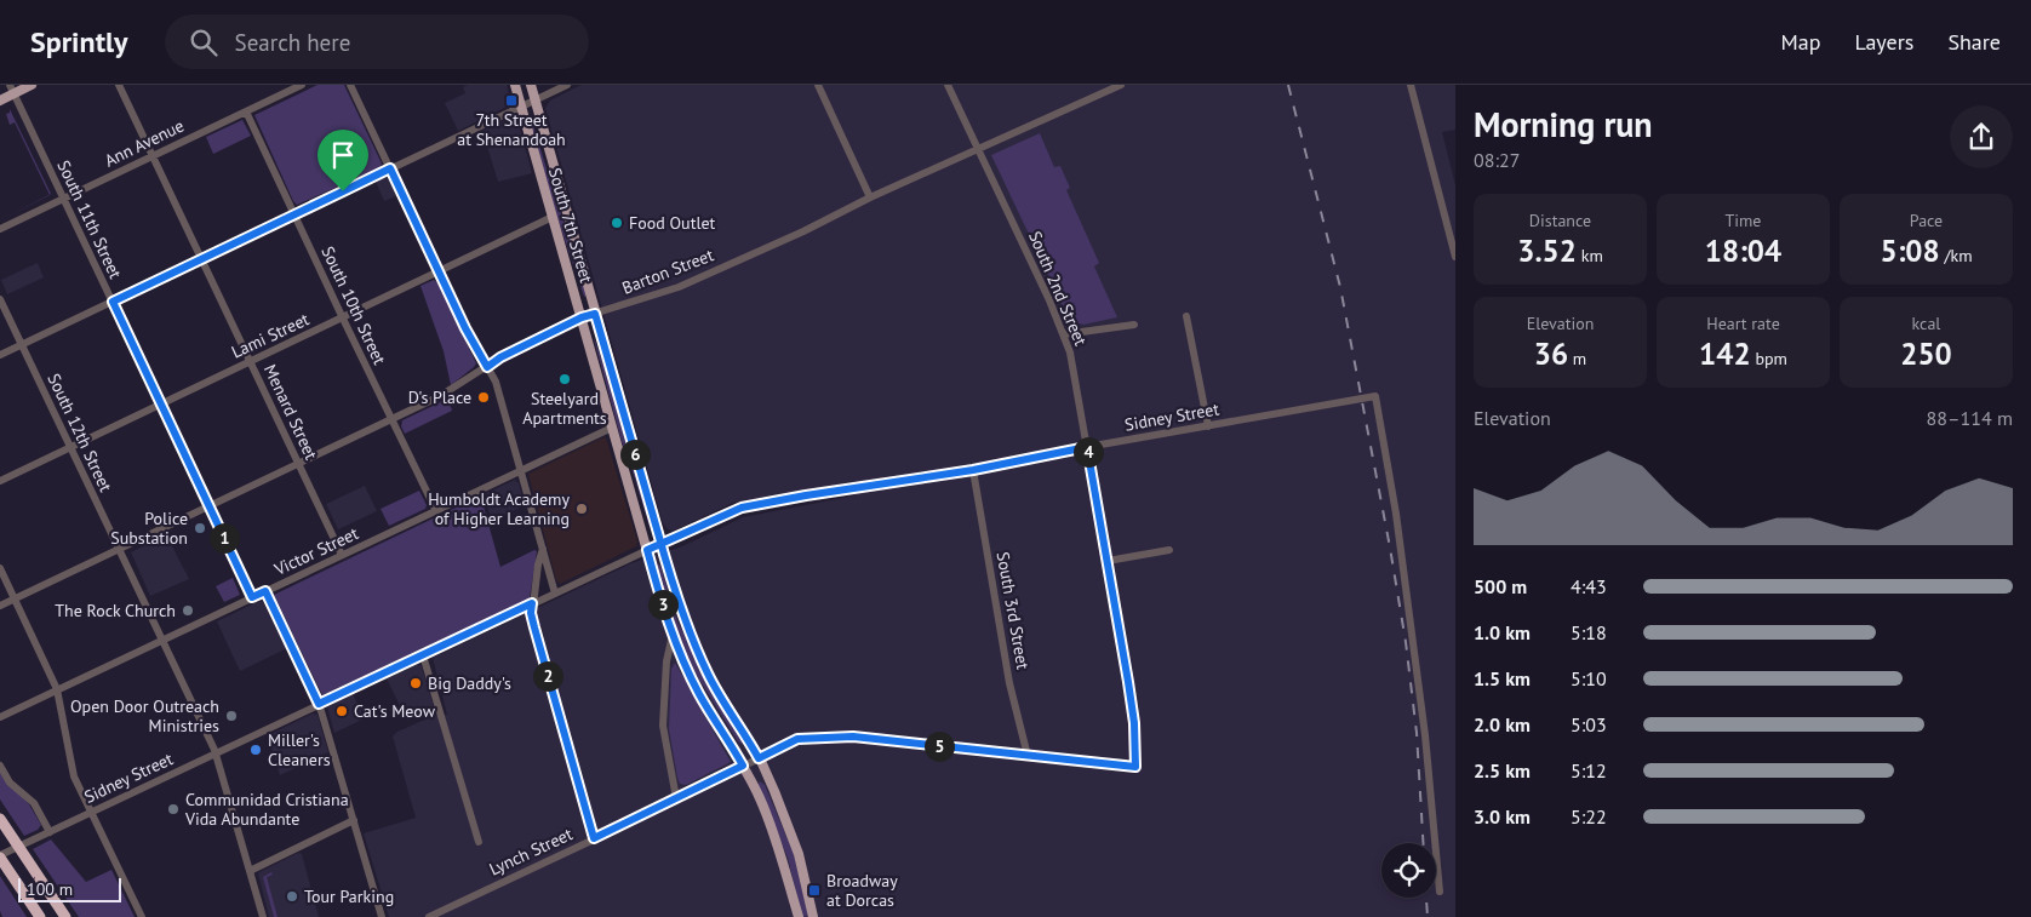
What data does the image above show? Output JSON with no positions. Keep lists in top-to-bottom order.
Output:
{
  "streets": {
    "main road": ["South 7th Street"],
    "street": [
      "Ann Avenue",
      "South 11th Street",
      "Barton Street",
      "South 2nd Street",
      "South 10th Street",
      "Lami Street",
      "Menard Street",
      "Sidney Street",
      "South 12th Street",
      "Victor Street",
      "South 3rd Street",
      "Lynch Street"
    ]
  },
  "crossings": [
    ["Ann Avenue", "South 11th Street"],
    ["Ann Avenue", "South 10th Street"],
    ["Ann Avenue", "Menard Street"],
    ["South 11th Street", "Barton Street"],
    ["South 11th Street", "Lami Street"],
    ["South 11th Street", "Victor Street"],
    ["South 7th Street", "Barton Street"],
    ["South 7th Street", "Lami Street"],
    ["South 7th Street", "Sidney Street"],
    ["South 7th Street", "Victor Street"],
    ["South 7th Street", "Lynch Street"],
    ["Barton Street", "South 2nd Street"],
    ["Barton Street", "South 10th Street"],
    ["Barton Street", "Menard Street"],
    ["Barton Street", "South 12th Street"],
    ["South 2nd Street", "Sidney Street"],
    ["South 2nd Street", "Lynch Street"],
    ["South 10th Street", "Lami Street"],
    ["South 10th Street", "Victor Street"],
    ["Lami Street", "Menard Street"],
    ["Lami Street", "South 12th Street"],
    ["Menard Street", "Victor Street"],
    ["Sidney Street", "South 12th Street"],
    ["Sidney Street", "South 3rd Street"],
    ["South 12th Street", "Victor Street"],
    ["South 3rd Street", "Lynch Street"]
  ],
  "places": {
    "transit": ["7th Street at Shenandoah", "Broadway at Dorcas"],
    "other": [
      "Food Outlet",
      "Steelyard Apartments",
      "D's Place",
      "Humboldt Academy of Higher Learning",
      "Police Substation",
      "The Rock Church",
      "Big Daddy's",
      "Cat's Meow",
      "Open Door Outreach Ministries",
      "Miller's Cleaners",
      "Communidad Cristiana Vida Abundante",
      "Tour Parking"
    ]
  },
  "scale_bar": "100 m",
  "page": {
    "header": "Sprintly",
    "search": "Search here",
    "nav": ["Map", "Layers", "Share"],
    "heading": ["Morning run", "08:27"],
    "stats": [
      ["Distance", "3.52 km"],
      ["Time", "18:04"],
      ["Pace", "5:08 /km"],
      ["Elevation", "36 m"],
      ["Heart rate", "142 bpm"],
      ["kcal", "250"]
    ],
    "chart": ["Elevation", "88–114 m"],
    "pins": [
      "4",
      "6",
      "1",
      "3",
      "2",
      "5"
    ],
    "list": [
      {
        "name": "500 m",
        "note": "4:43"
      },
      {
        "name": "1.0 km",
        "note": "5:18"
      },
      {
        "name": "1.5 km",
        "note": "5:10"
      },
      {
        "name": "2.0 km",
        "note": "5:03"
      },
      {
        "name": "2.5 km",
        "note": "5:12"
      },
      {
        "name": "3.0 km",
        "note": "5:22"
      }
    ],
    "scale": "100 m"
  }
}
